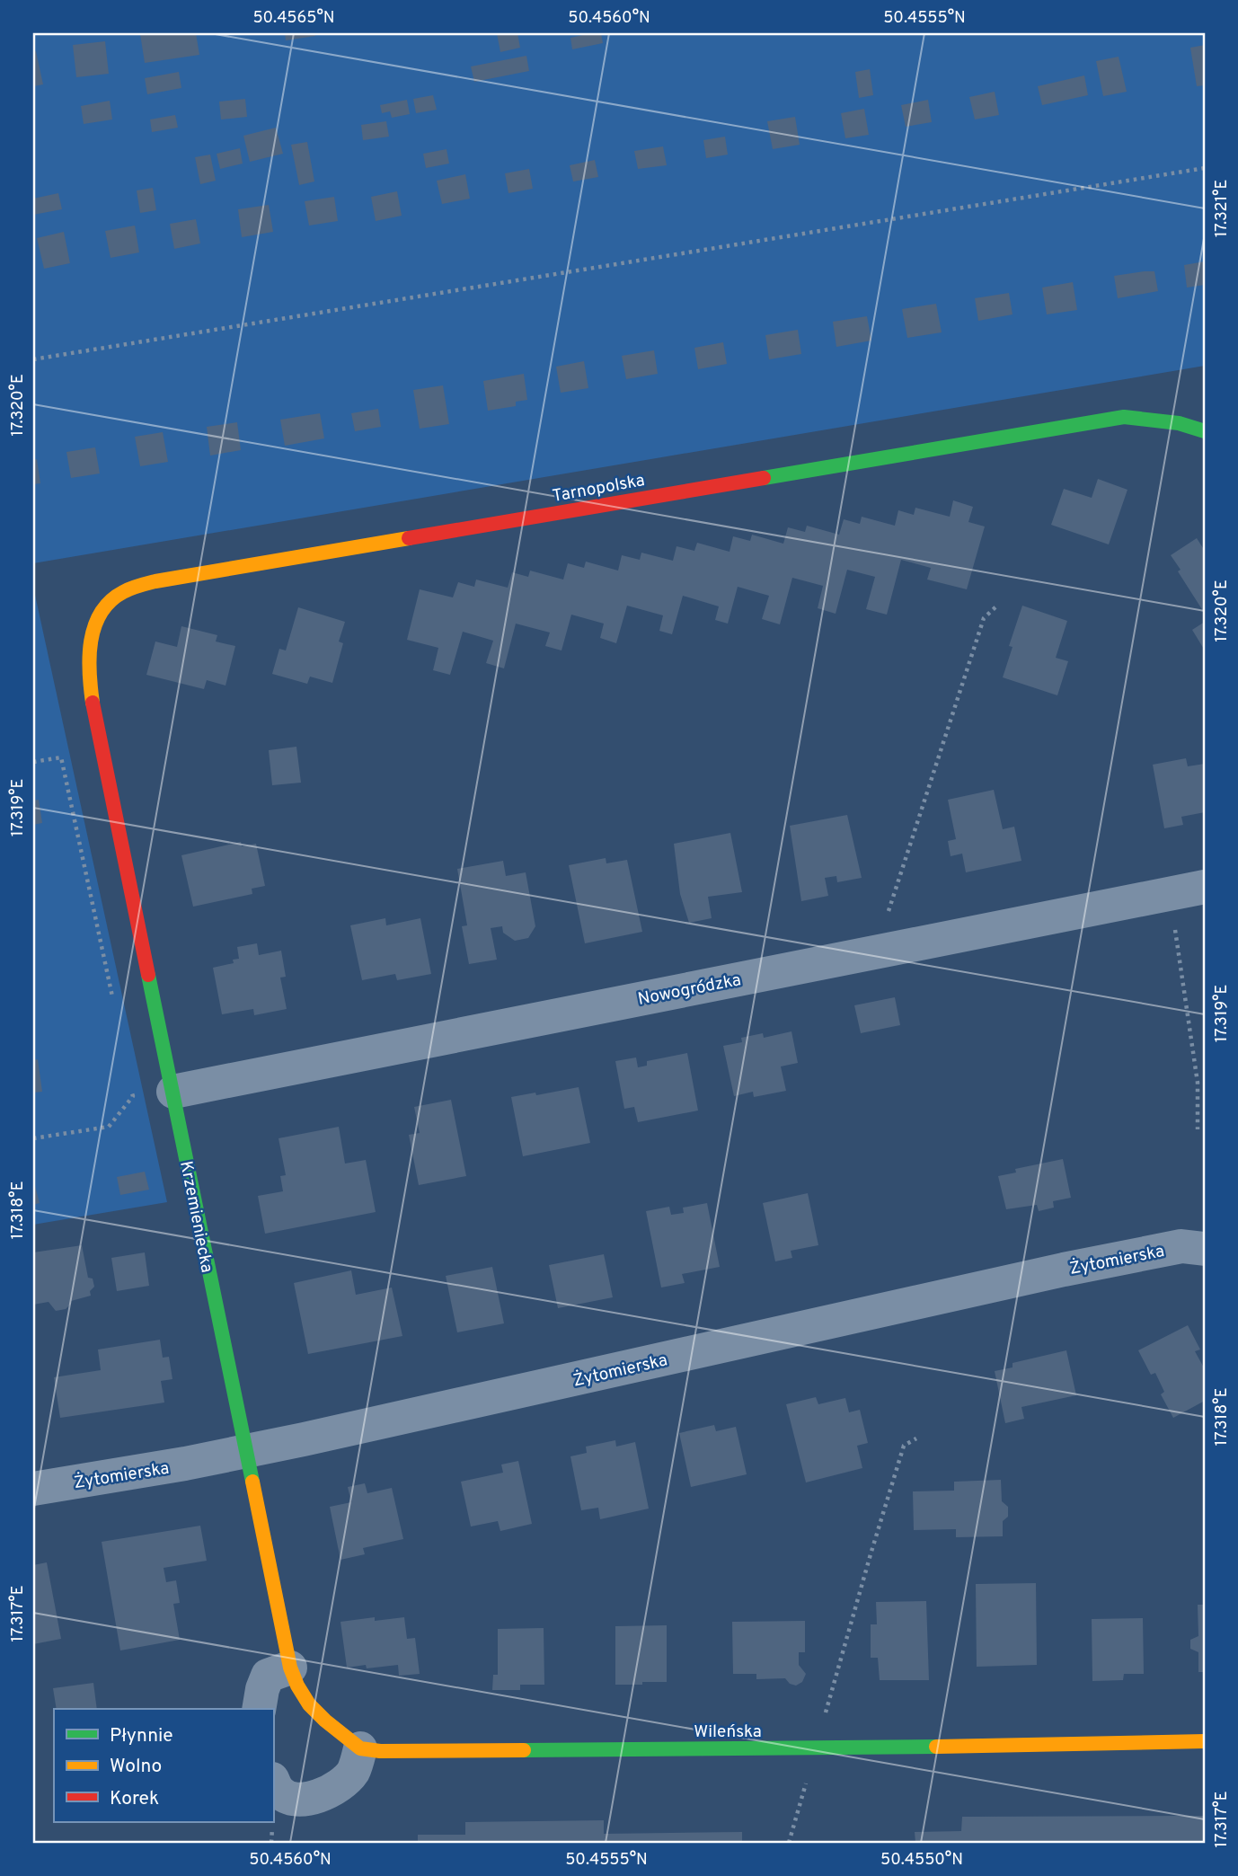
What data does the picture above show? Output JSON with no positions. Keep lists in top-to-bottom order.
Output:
{
  "streets": {
    "street": [
      "Tarnopolska",
      "Nowogródzka",
      "Krzemieniecka",
      "Żytomierska",
      "Wileńska"
    ]
  },
  "crossings": [
    ["Tarnopolska", "Krzemieniecka"],
    ["Nowogródzka", "Krzemieniecka"],
    ["Krzemieniecka", "Żytomierska"]
  ],
  "legend": ["Płynnie", "Wolno", "Korek"],
  "coordinates": [
    "50.4565°N",
    "50.4560°N",
    "50.4555°N",
    "17.321°E",
    "17.320°E",
    "17.319°E",
    "17.318°E",
    "17.317°E",
    "50.4550°N"
  ]
}
